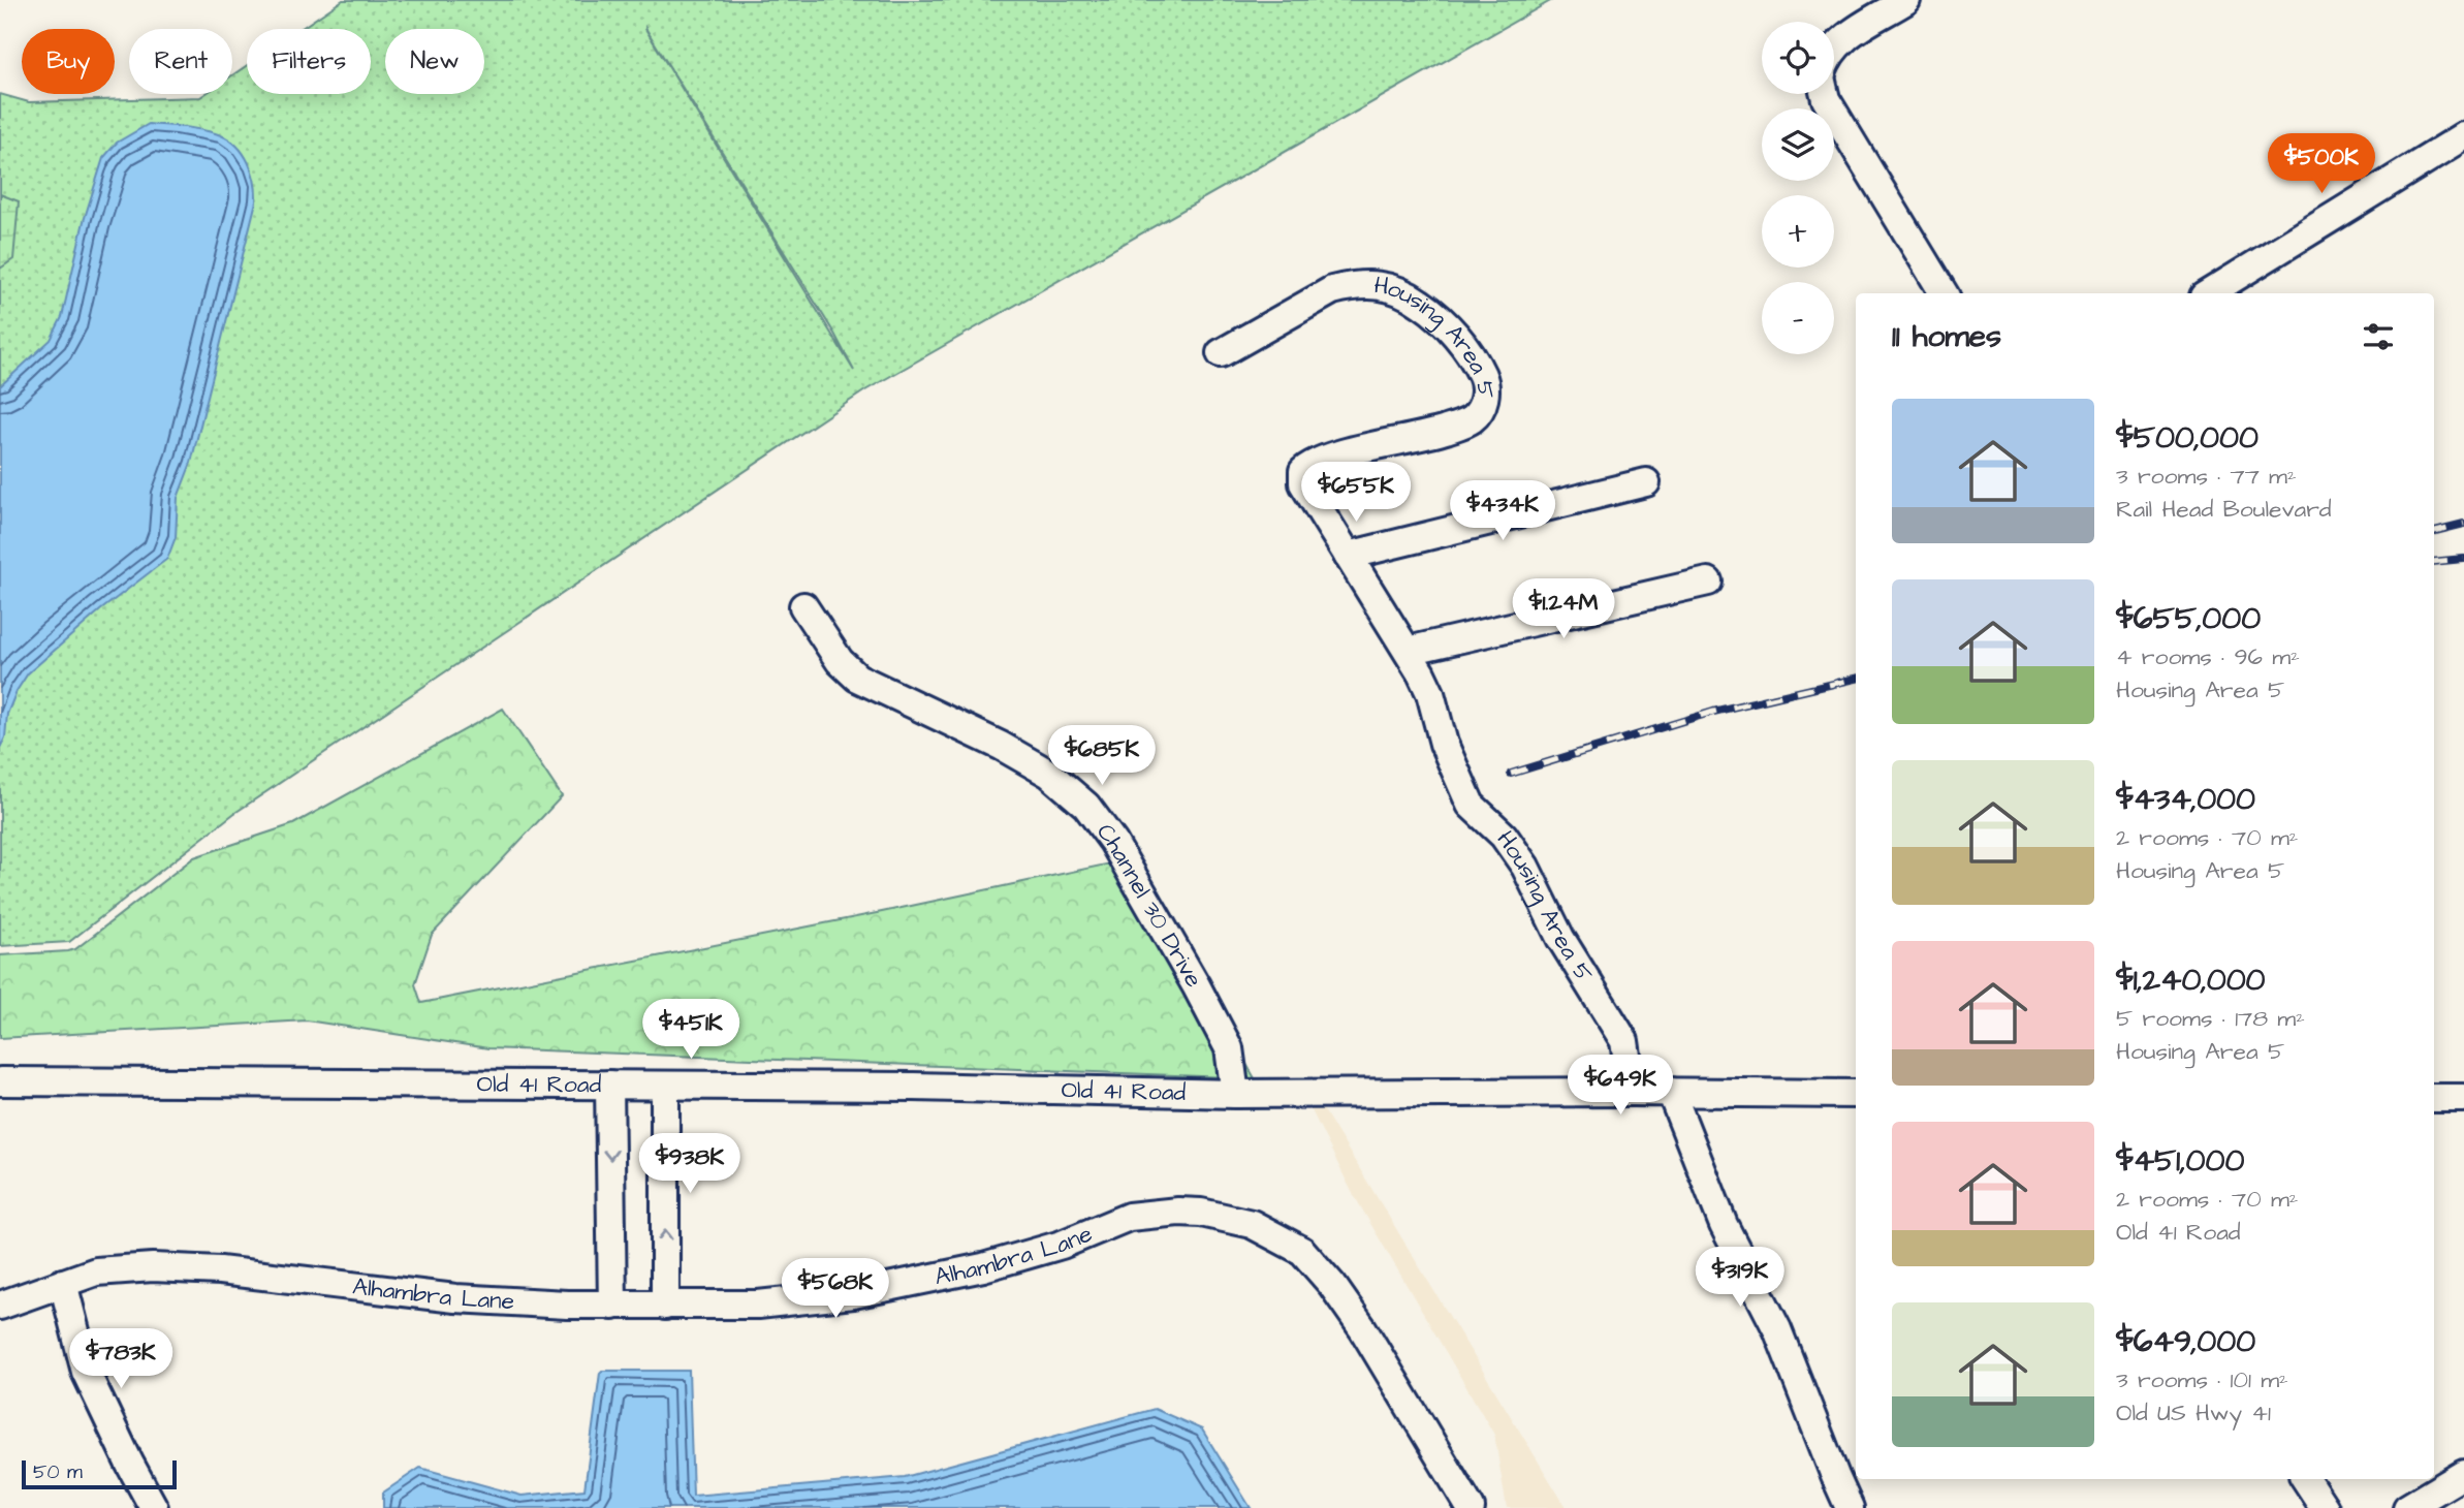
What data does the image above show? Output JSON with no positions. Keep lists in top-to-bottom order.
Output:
{
  "streets": {
    "street": [
      "Housing Area 5",
      "Channel 30 Drive",
      "Old 41 Road",
      "Alhambra Lane"
    ]
  },
  "crossings": [
    ["Housing Area 5", "Old 41 Road"],
    ["Channel 30 Drive", "Old 41 Road"]
  ],
  "scale_bar": "50 m",
  "page": {
    "map_buttons": ["+", "−"],
    "chip": [
      "Buy",
      "Rent",
      "Filters",
      "New"
    ],
    "price": [
      "$500K",
      "$655K",
      "$434K",
      "$1.24M",
      "$685K",
      "$451K",
      "$649K",
      "$938K",
      "$319K",
      "$568K",
      "$783K"
    ],
    "heading": "11 homes",
    "list": [
      {
        "name": "$500,000",
        "note": "3 rooms · 77 m² · Rail Head Boulevard"
      },
      {
        "name": "$655,000",
        "note": "4 rooms · 96 m² · Housing Area 5"
      },
      {
        "name": "$434,000",
        "note": "2 rooms · 70 m² · Housing Area 5"
      },
      {
        "name": "$1,240,000",
        "note": "5 rooms · 178 m² · Housing Area 5"
      },
      {
        "name": "$451,000",
        "note": "2 rooms · 70 m² · Old 41 Road"
      },
      {
        "name": "$649,000",
        "note": "3 rooms · 101 m² · Old US Hwy 41"
      }
    ],
    "scale": "50 m"
  }
}
